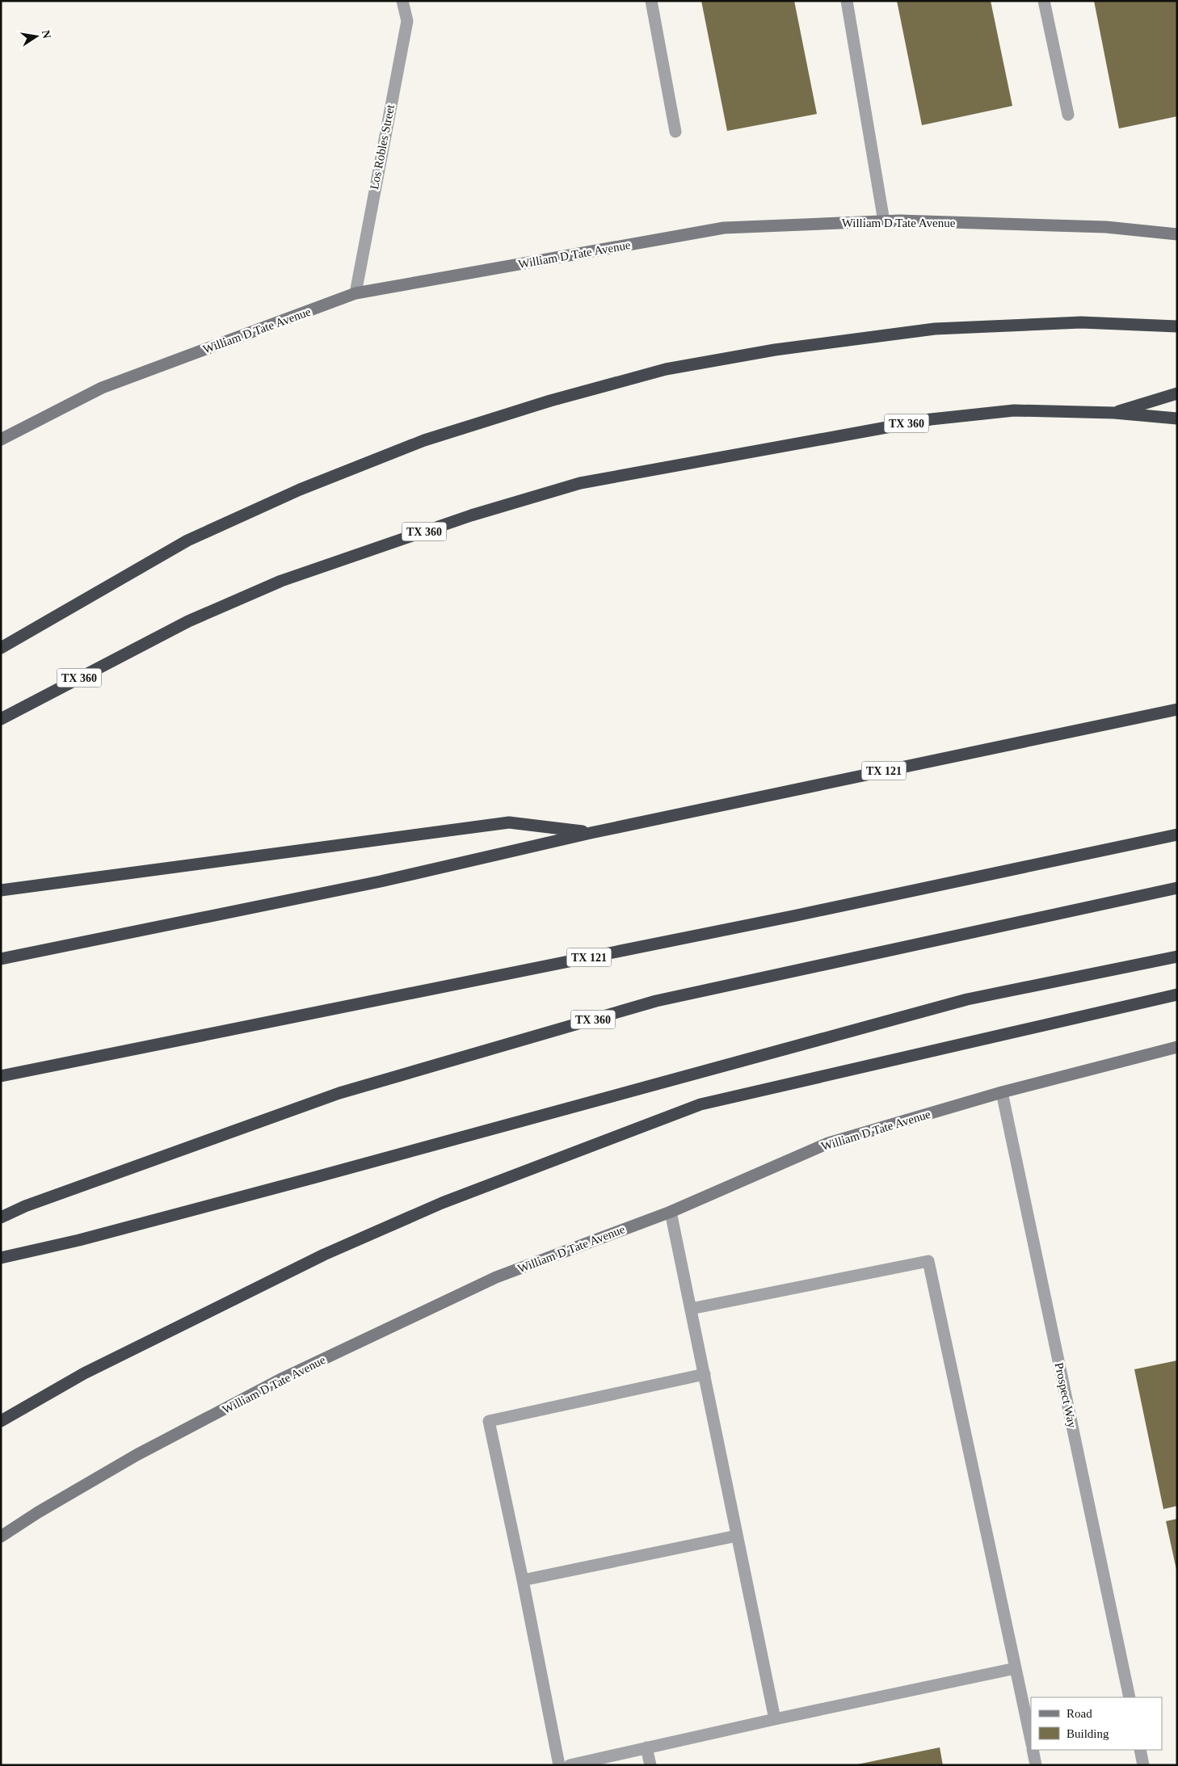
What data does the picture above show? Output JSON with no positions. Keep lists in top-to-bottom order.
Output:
{
  "streets": {
    "highway": ["TX 360", "TX 121"],
    "main road": ["William D Tate Avenue"],
    "street": ["Los Robles Street", "Prospect Way"]
  },
  "crossings": [
    ["Los Robles Street", "William D Tate Avenue"],
    ["William D Tate Avenue", "Prospect Way"]
  ],
  "legend": ["Road", "Building"],
  "north": "right"
}
